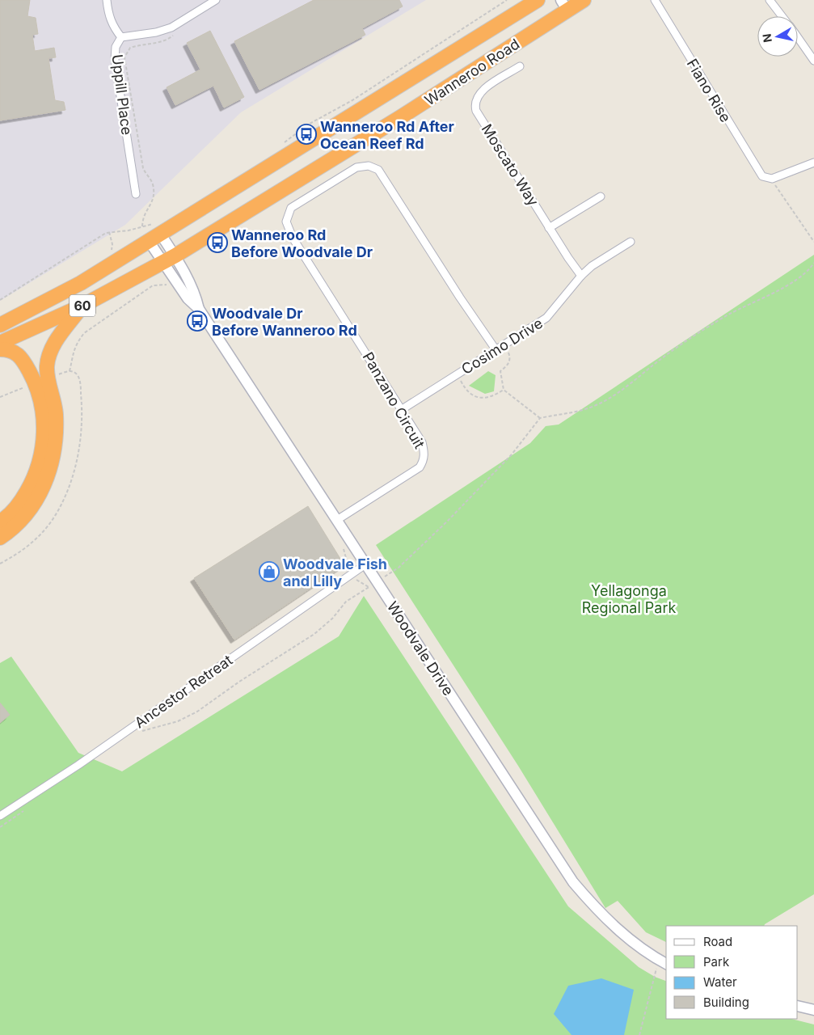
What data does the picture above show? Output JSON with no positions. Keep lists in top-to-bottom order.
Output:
{
  "streets": {
    "highway": ["Wanneroo Road", "60"],
    "street": [
      "Fiano Rise",
      "Uppill Place",
      "Moscato Way",
      "Cosimo Drive",
      "Panzano Circuit",
      "Woodvale Drive",
      "Ancestor Retreat"
    ]
  },
  "crossings": [
    ["Wanneroo Road", "60"],
    ["Wanneroo Road", "Woodvale Drive"],
    ["Moscato Way", "Cosimo Drive"],
    ["60", "Woodvale Drive"],
    ["Cosimo Drive", "Panzano Circuit"],
    ["Panzano Circuit", "Woodvale Drive"],
    ["Woodvale Drive", "Ancestor Retreat"]
  ],
  "parks": ["Yellagonga Regional Park"],
  "places": {
    "bus stop": ["Wanneroo Rd After Ocean Reef Rd", "Wanneroo Rd Before Woodvale Dr", "Woodvale Dr Before Wanneroo Rd"],
    "shop": ["Woodvale Fish and Lilly"]
  },
  "legend": [
    "Road",
    "Park",
    "Water",
    "Building"
  ],
  "north": "left"
}
